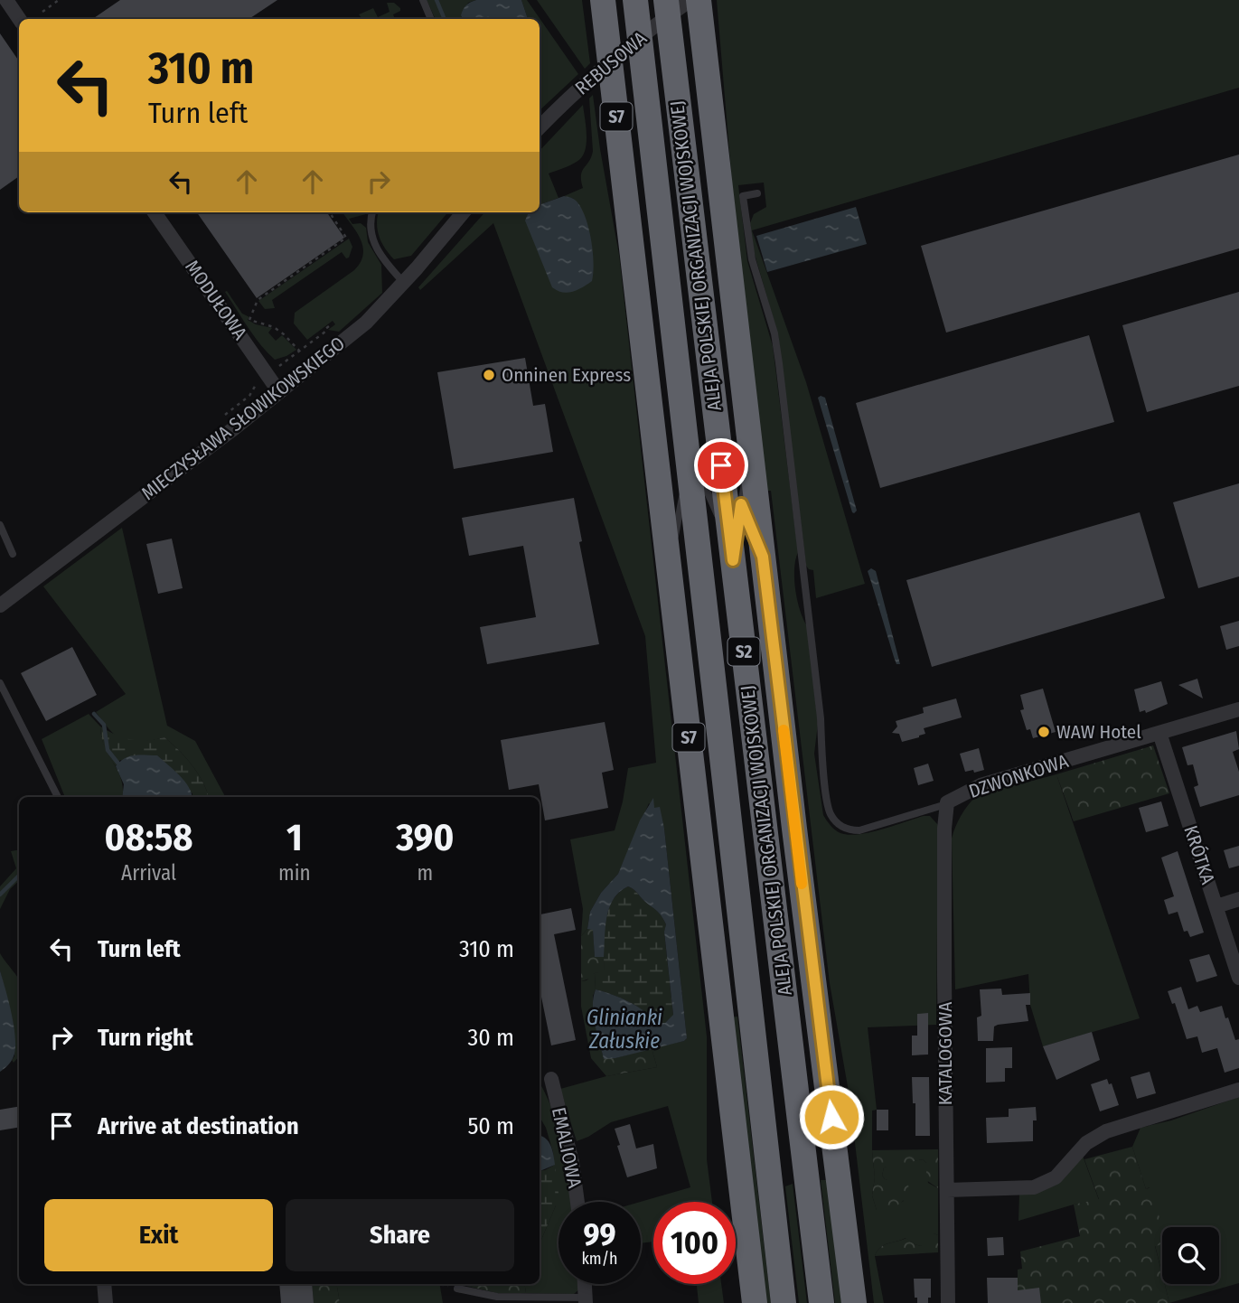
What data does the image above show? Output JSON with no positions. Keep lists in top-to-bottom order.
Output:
{
  "streets": {
    "highway": ["S7", "ALEJA POLSKIEJ ORGANIZACJI WOJSKOWEJ", "S2"],
    "street": [
      "REBUSOWA",
      "MODUŁOWA",
      "MIECZYSŁAWA SŁOWIKOWSKIEGO",
      "DZWONKOWA",
      "KRÓTKA",
      "KATALOGOWA",
      "EMALIOWA"
    ]
  },
  "crossings": [
    ["MODUŁOWA", "MIECZYSŁAWA SŁOWIKOWSKIEGO"],
    ["DZWONKOWA", "KRÓTKA"],
    ["DZWONKOWA", "KATALOGOWA"]
  ],
  "water": ["Glinianki Załuskie"],
  "places": ["Onninen Express", "WAW Hotel"],
  "page": {
    "turn": ["310 m", "Turn left"],
    "eta": [
      "08:58",
      "Arrival",
      "1",
      "min",
      "390",
      "m"
    ],
    "list": [
      {
        "name": "Turn left",
        "value": "310 m"
      },
      {
        "name": "Turn right",
        "value": "30 m"
      },
      {
        "name": "Arrive at destination",
        "value": "50 m"
      }
    ],
    "buttons": ["Exit", "Share"],
    "speed": "99 km/h",
    "limit": "100"
  }
}
